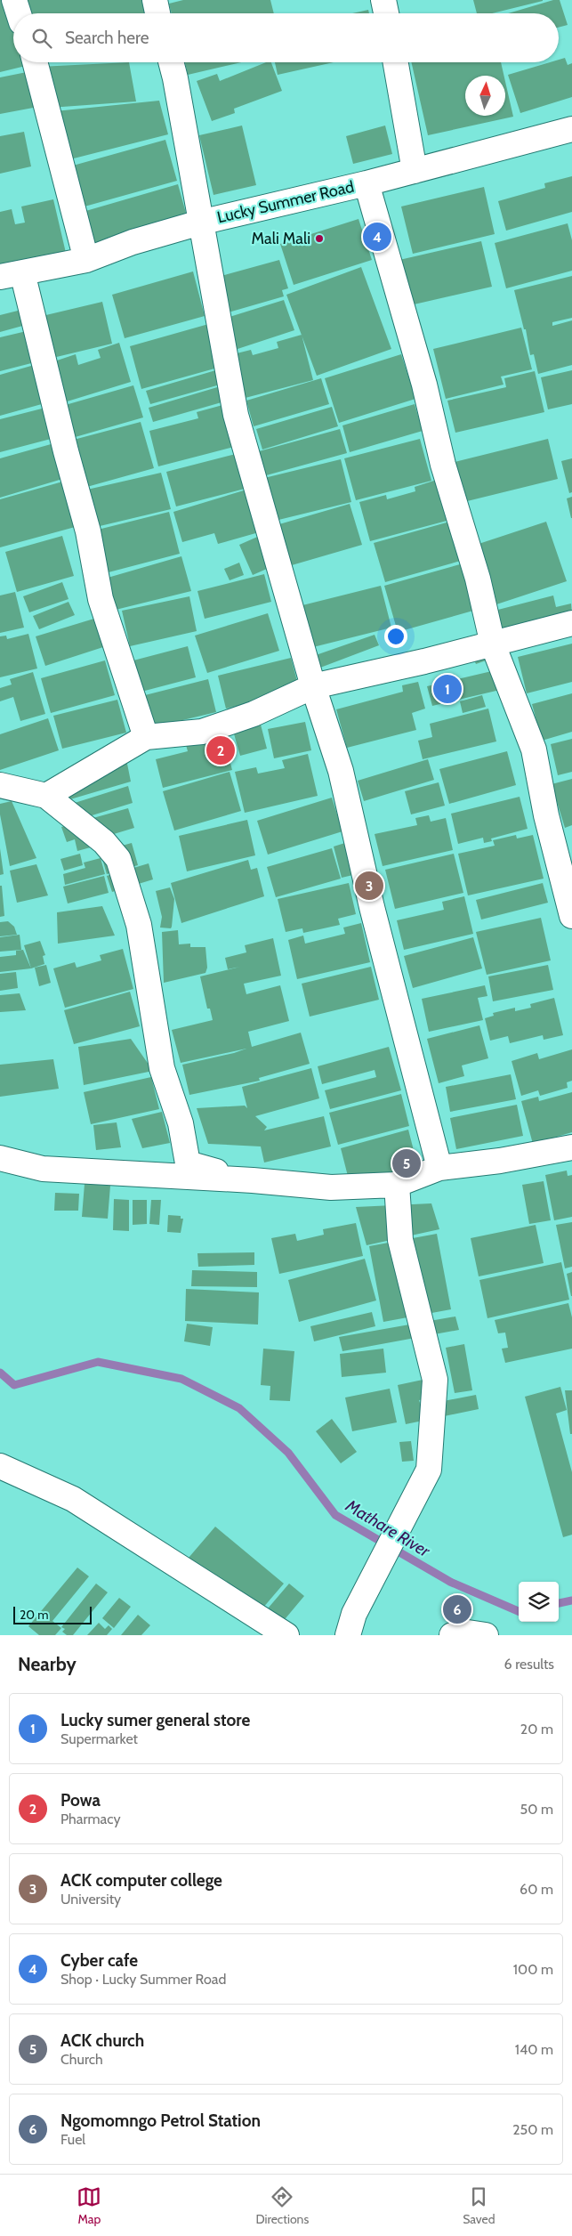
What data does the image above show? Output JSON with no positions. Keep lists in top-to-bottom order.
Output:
{
  "streets": {
    "street": ["Lucky Summer Road"]
  },
  "water": ["Mathare River"],
  "places": ["Mali Mali"],
  "scale_bar": "20 m",
  "north": "top",
  "page": {
    "search": "Search here",
    "pins": [
      "4",
      "1",
      "2",
      "3",
      "5",
      "6"
    ],
    "scale": "20 m",
    "heading": ["Nearby", "6 results"],
    "list": [
      {
        "mark": "1",
        "name": "Lucky sumer general store",
        "note": "Supermarket",
        "value": "20 m"
      },
      {
        "mark": "2",
        "name": "Powa",
        "note": "Pharmacy",
        "value": "50 m"
      },
      {
        "mark": "3",
        "name": "ACK computer college",
        "note": "University",
        "value": "60 m"
      },
      {
        "mark": "4",
        "name": "Cyber cafe",
        "note": "Shop · Lucky Summer Road",
        "value": "100 m"
      },
      {
        "mark": "5",
        "name": "ACK church",
        "note": "Church",
        "value": "140 m"
      },
      {
        "mark": "6",
        "name": "Ngomomngo Petrol Station",
        "note": "Fuel",
        "value": "250 m"
      }
    ],
    "nav": ["Map", "Directions", "Saved"]
  }
}
